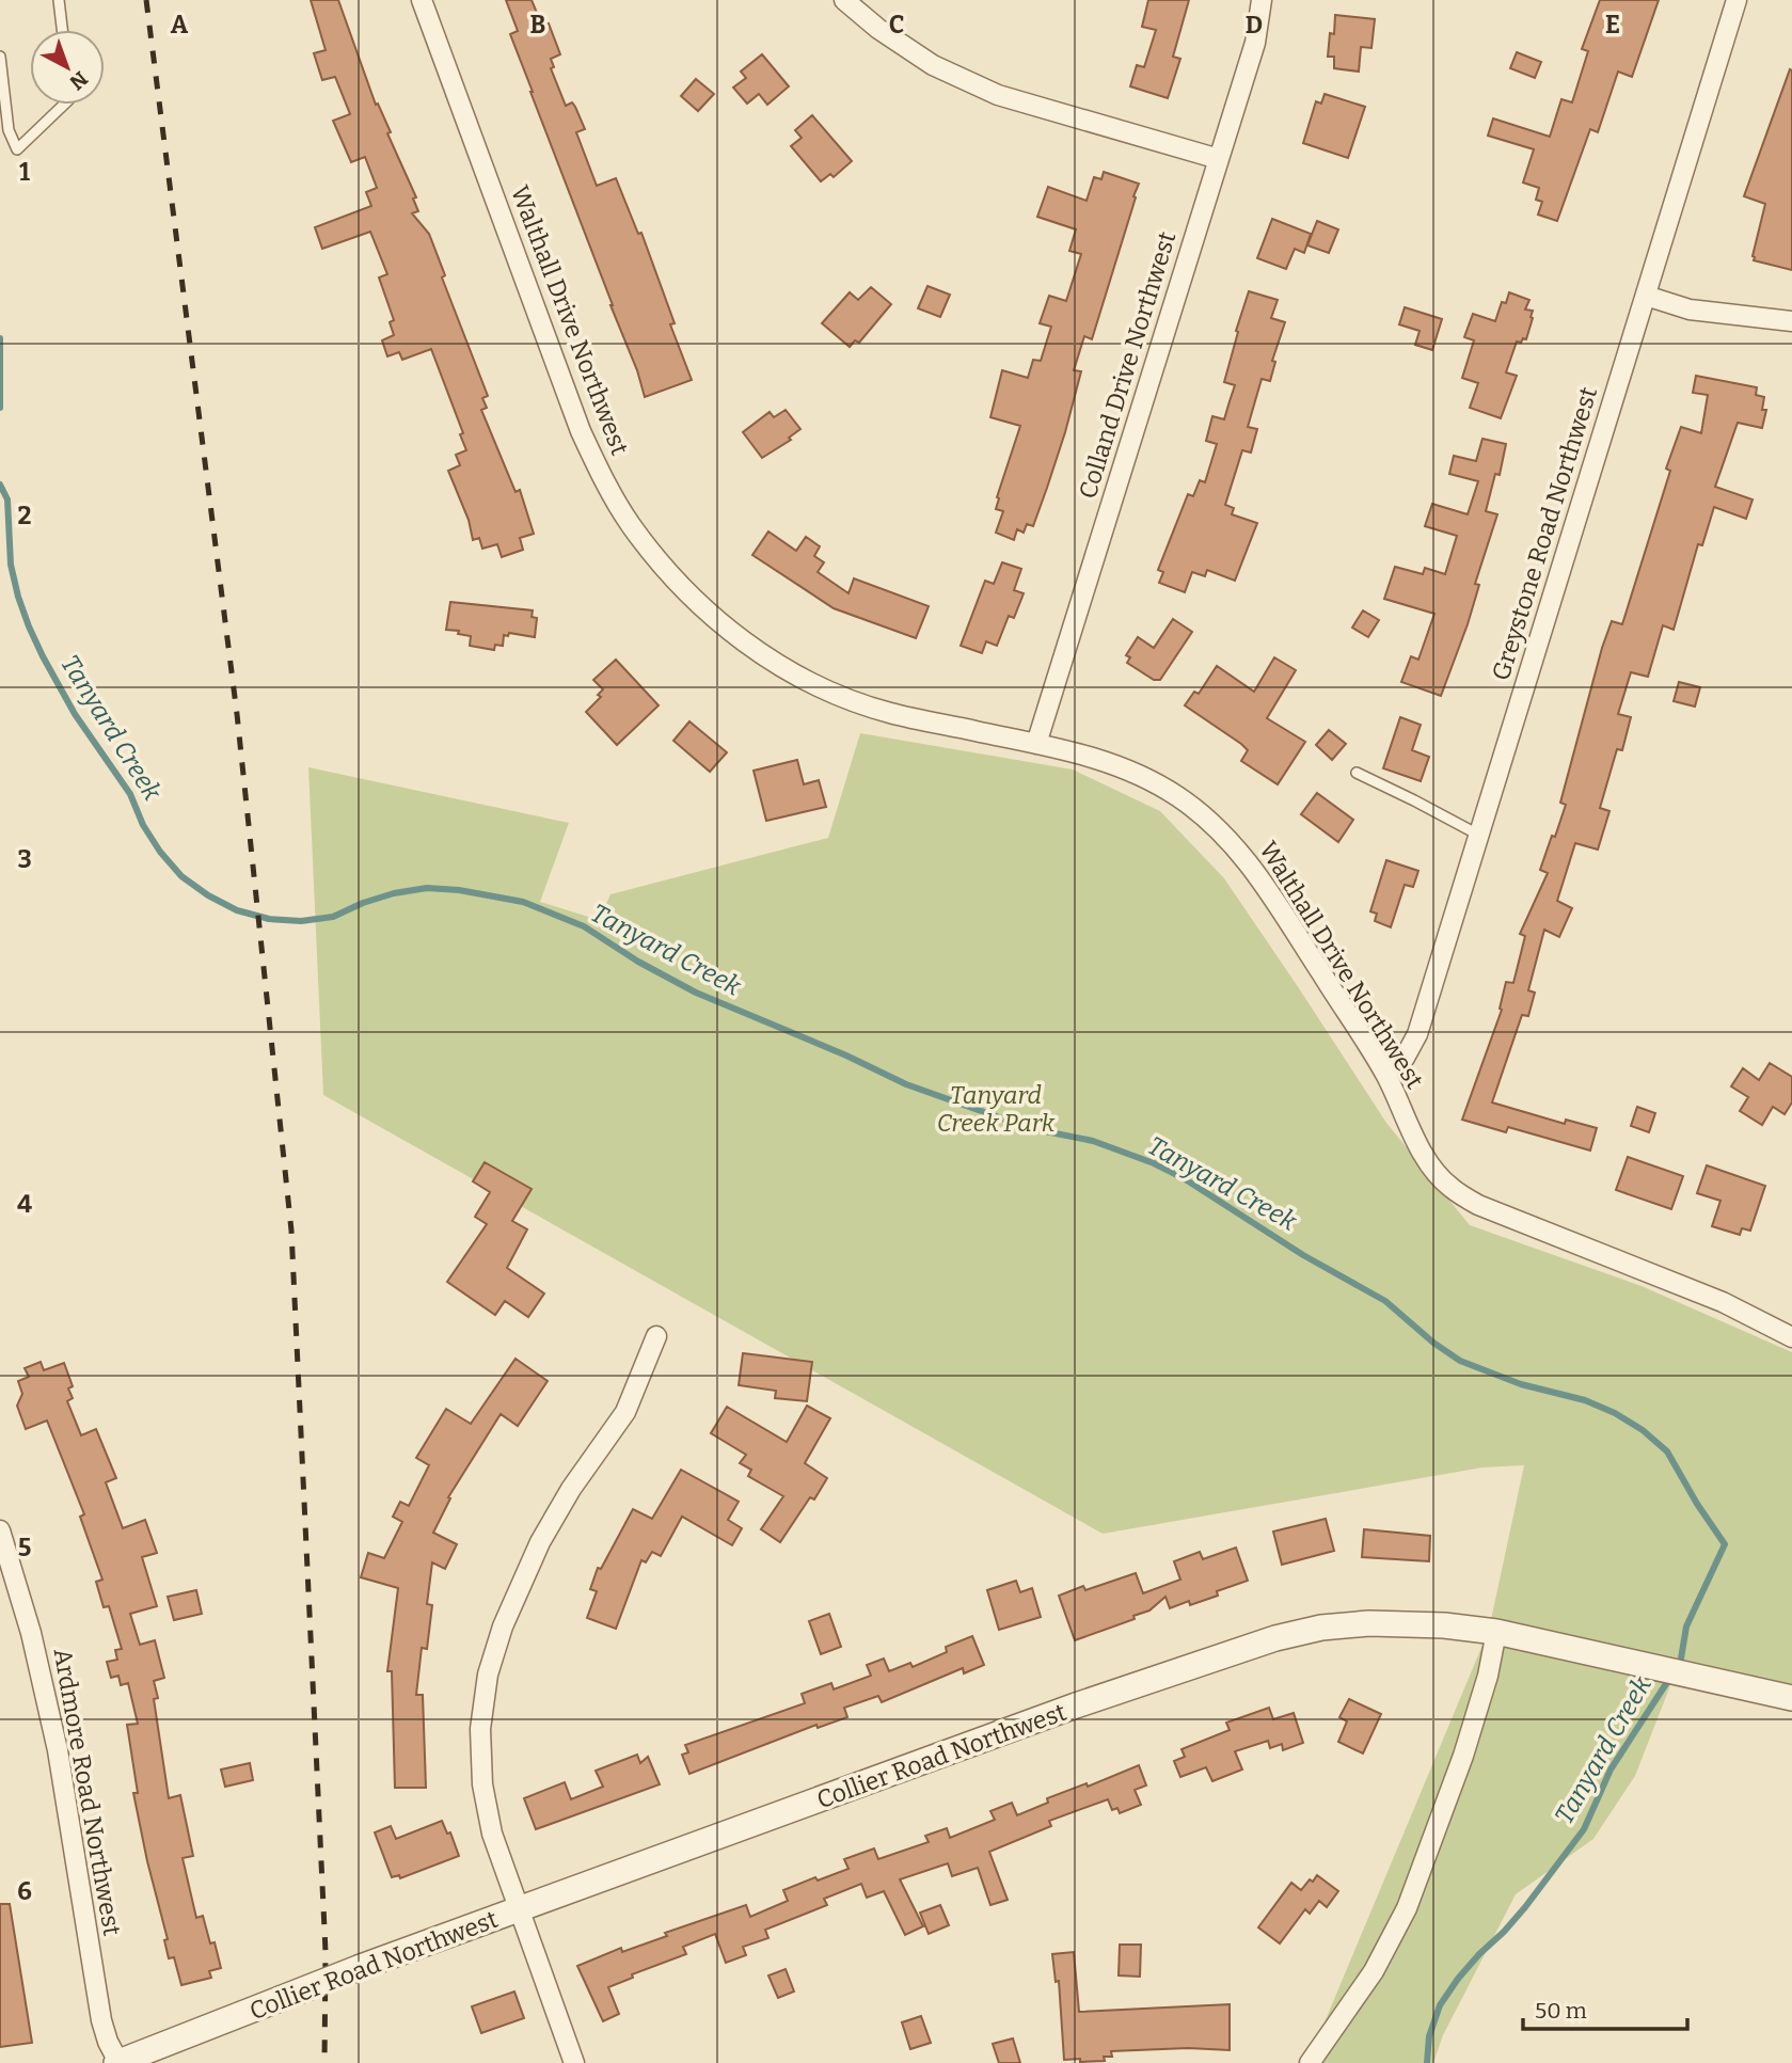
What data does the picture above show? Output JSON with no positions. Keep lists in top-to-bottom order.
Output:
{
  "streets": {
    "street": [
      "Walthall Drive Northwest",
      "Colland Drive Northwest",
      "Greystone Road Northwest",
      "Collier Road Northwest",
      "Ardmore Road Northwest"
    ]
  },
  "crossings": [
    ["Walthall Drive Northwest", "Colland Drive Northwest"],
    ["Walthall Drive Northwest", "Greystone Road Northwest"],
    ["Collier Road Northwest", "Ardmore Road Northwest"]
  ],
  "water": ["Tanyard Creek"],
  "parks": ["Tanyard Creek Park"],
  "scale_bar": "50 m",
  "north": "bottom right",
  "grid": {
    "columns": [
      "A",
      "B",
      "C",
      "D",
      "E"
    ],
    "rows": [
      "1",
      "2",
      "3",
      "4",
      "5",
      "6"
    ]
  }
}
